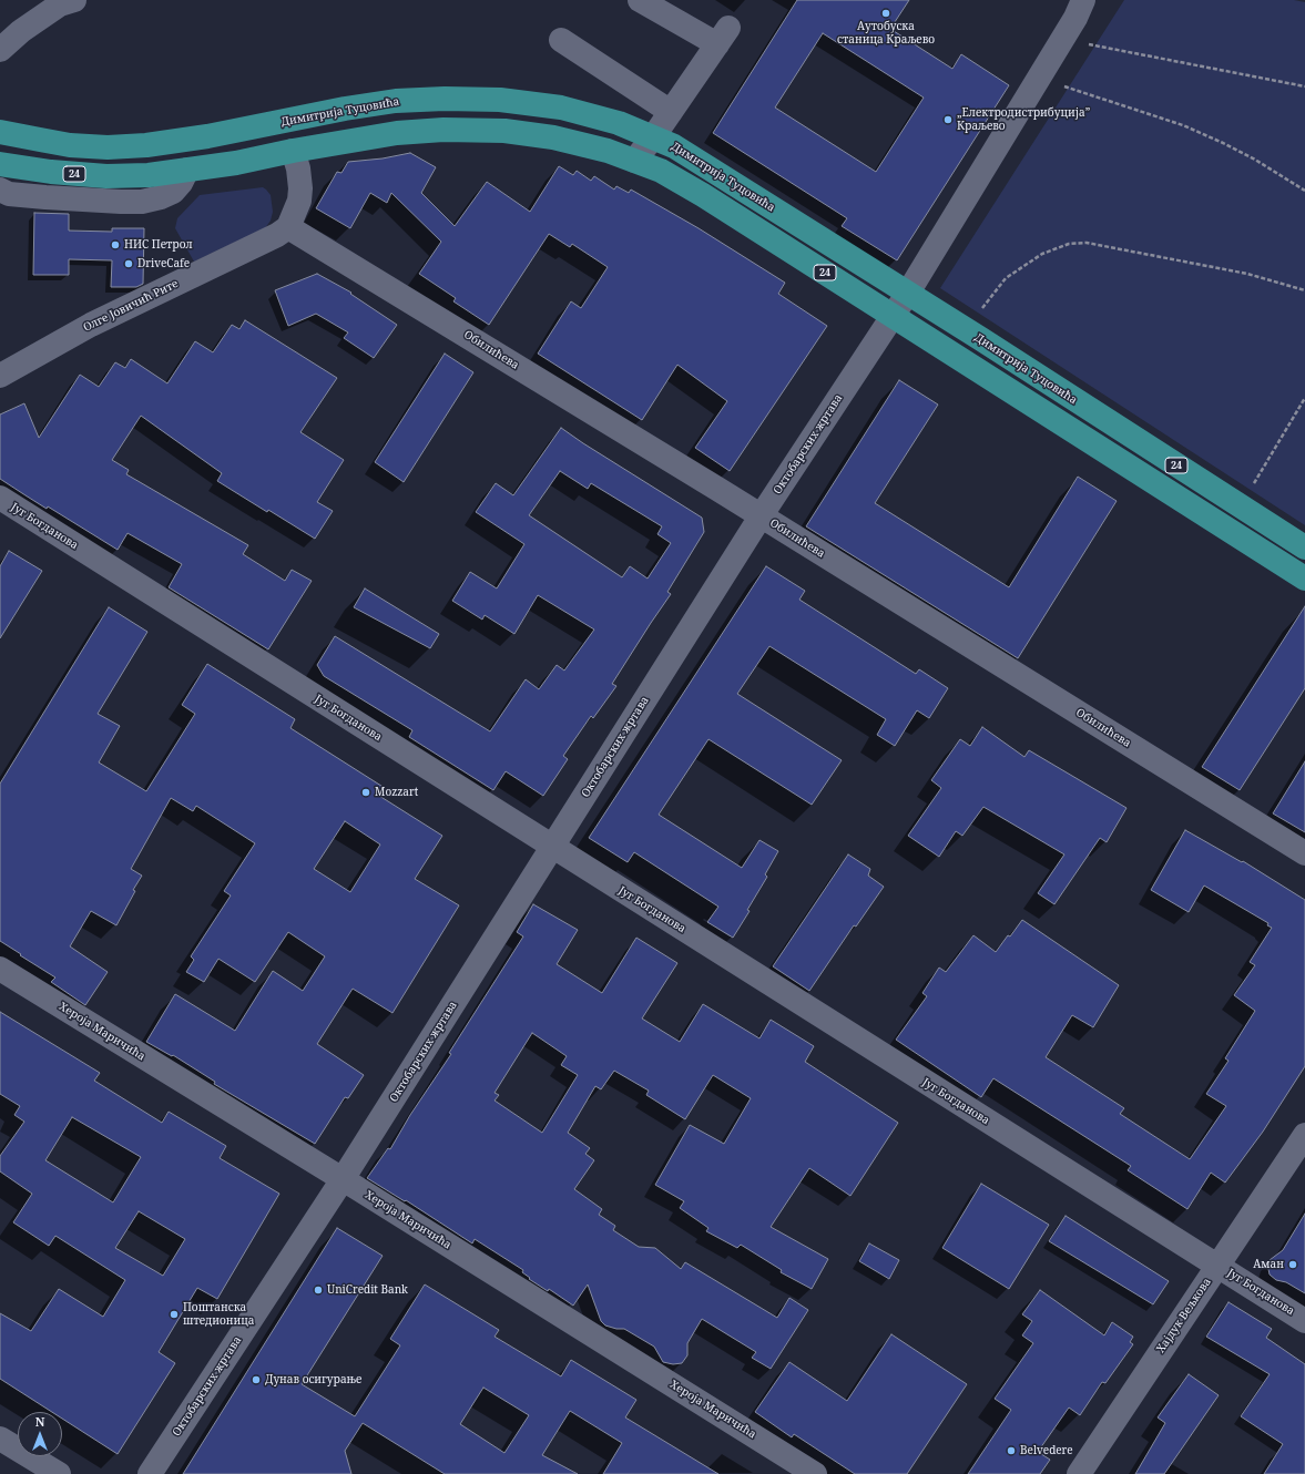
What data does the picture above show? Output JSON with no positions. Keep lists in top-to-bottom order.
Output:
{
  "streets": {
    "main road": ["Димитрија Туцовића", "24"],
    "street": [
      "Олге Јовичић Рите",
      "Обилићева",
      "Октобарских жртава",
      "Југ Богданова",
      "Хероја Маричића",
      "Хајдук Вељкова"
    ]
  },
  "crossings": [
    ["Димитрија Туцовића", "Октобарских жртава"],
    ["24", "Октобарских жртава"],
    ["Олге Јовичић Рите", "Обилићева"],
    ["Обилићева", "Октобарских жртава"],
    ["Октобарских жртава", "Југ Богданова"],
    ["Октобарских жртава", "Хероја Маричића"],
    ["Југ Богданова", "Хајдук Вељкова"]
  ],
  "places": [
    "Аутобуска станица Краљево",
    "„Електродистрибуција” Краљево",
    "НИС Петрол",
    "DriveCafe",
    "Mozzart",
    "Аман",
    "UniCredit Bank",
    "Поштанска штедионица",
    "Дунав осигурање",
    "Belvedere"
  ],
  "north": "top"
}
